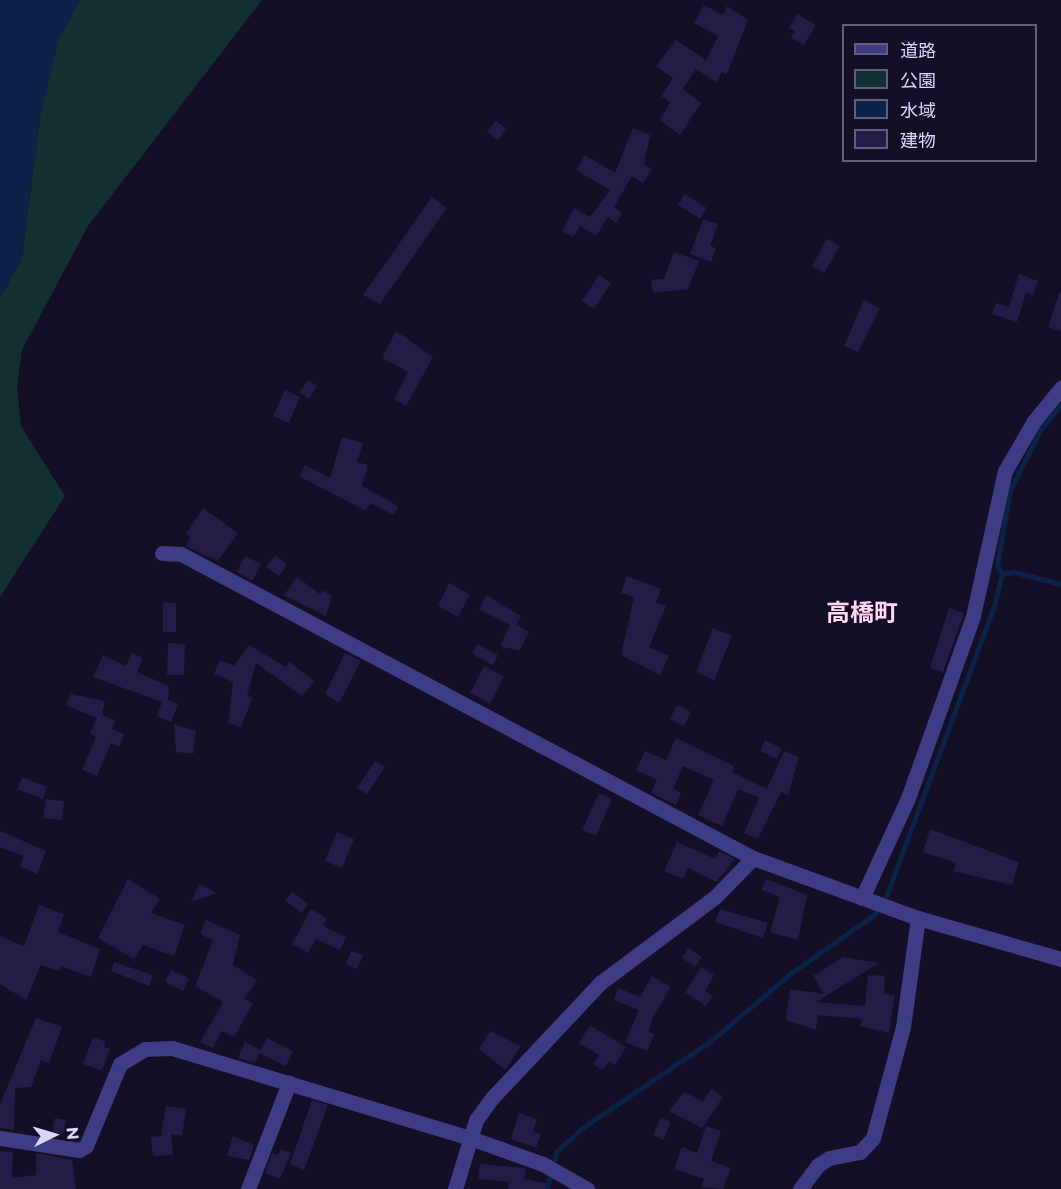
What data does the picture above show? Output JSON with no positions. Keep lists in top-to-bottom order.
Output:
{
  "districts": ["高橋町"],
  "legend": [
    "道路",
    "公園",
    "水域",
    "建物"
  ],
  "north": "right"
}
